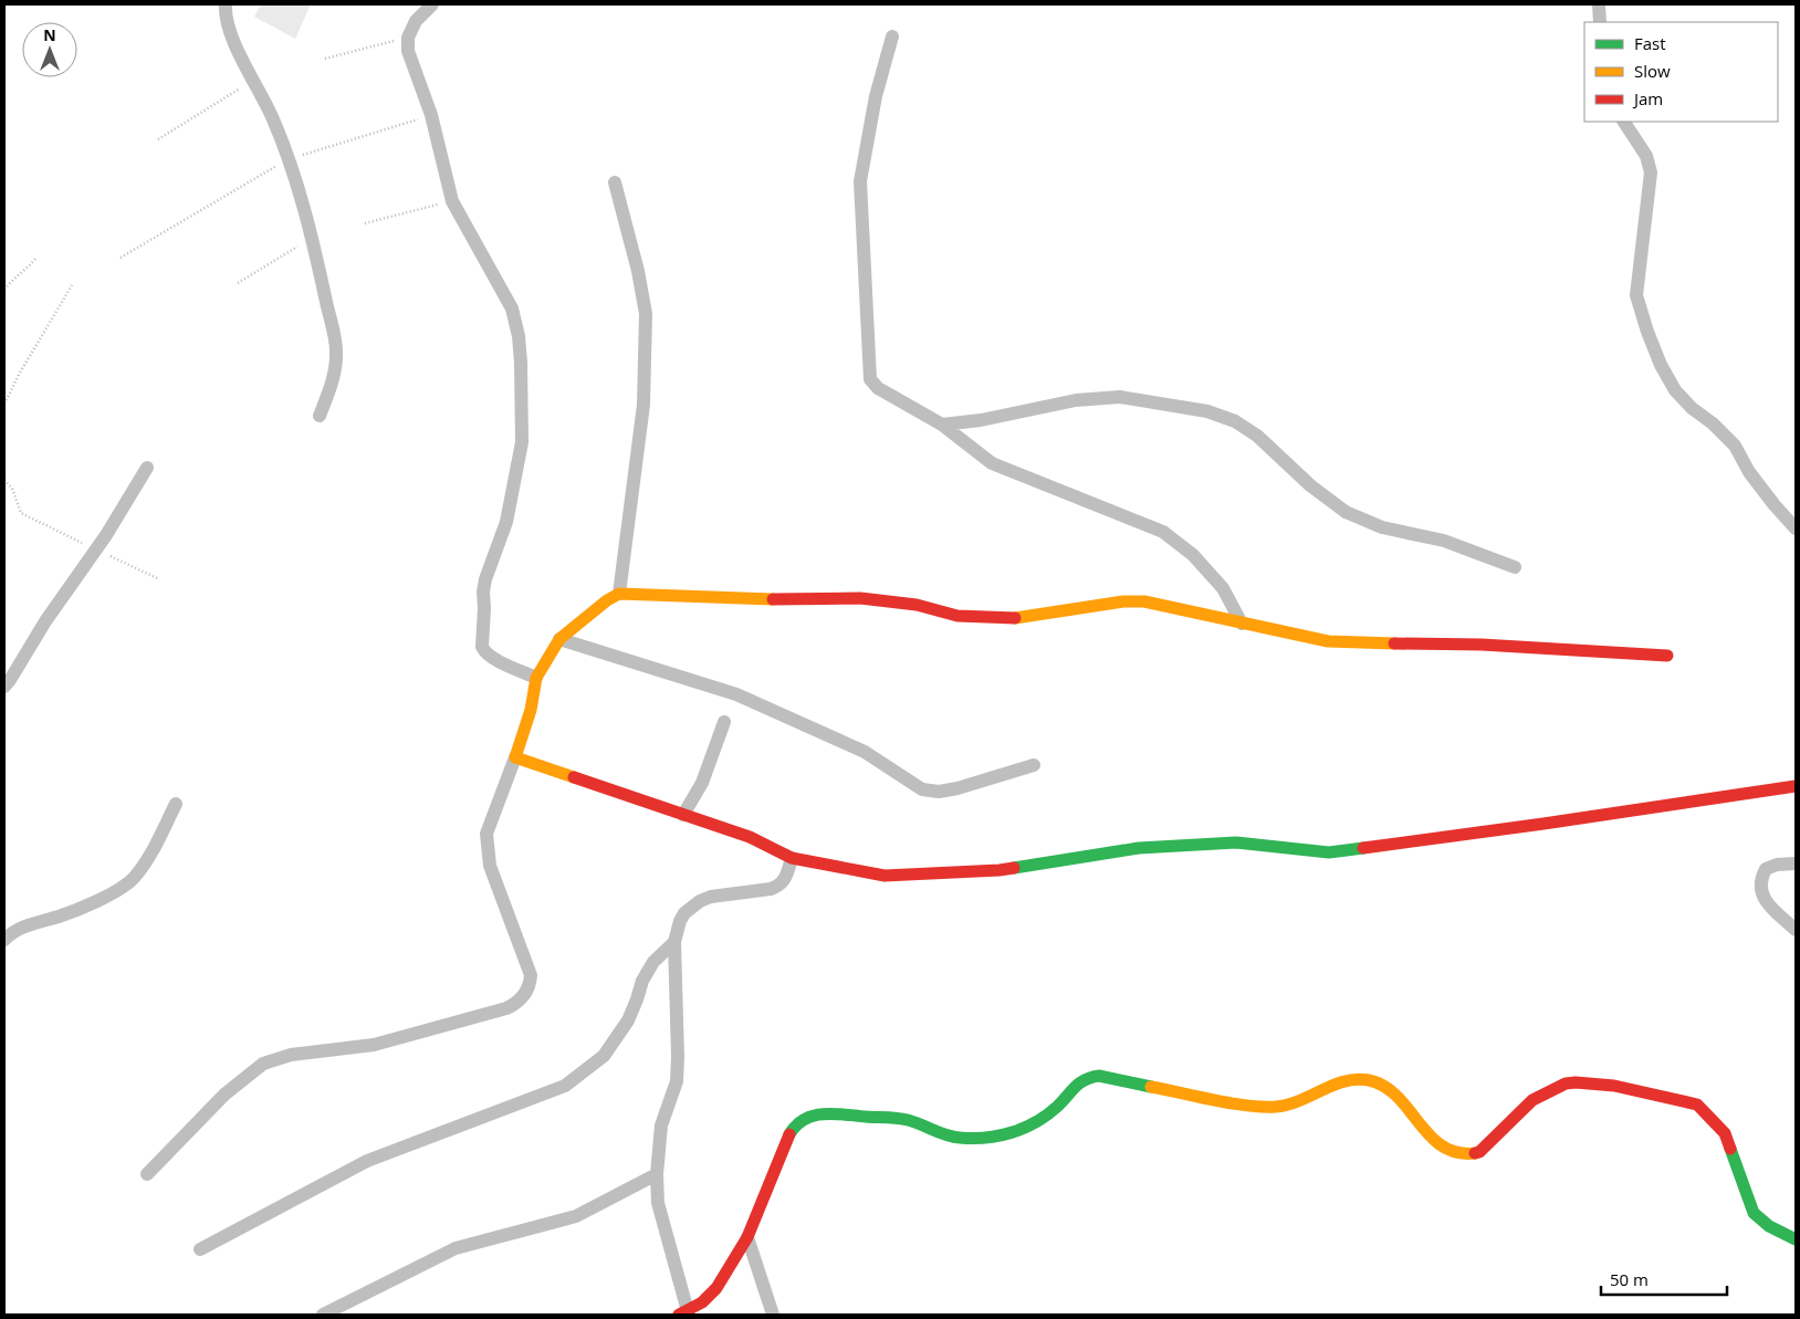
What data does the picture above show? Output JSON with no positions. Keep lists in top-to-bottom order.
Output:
{
  "legend": ["Fast", "Slow", "Jam"],
  "scale_bar": "50 m",
  "north": "top"
}
